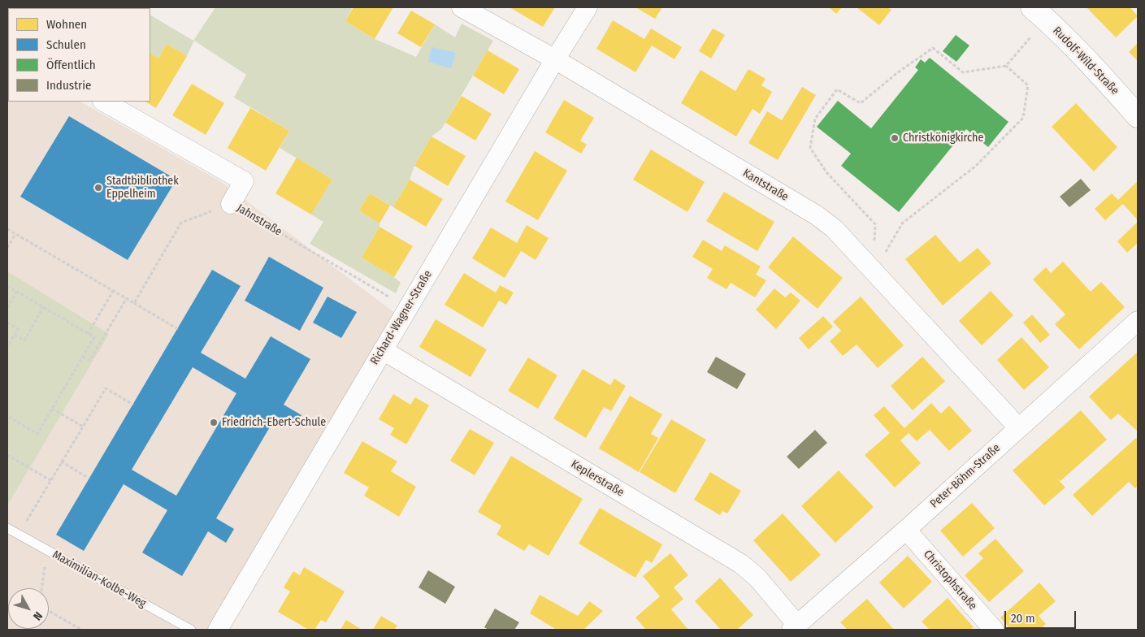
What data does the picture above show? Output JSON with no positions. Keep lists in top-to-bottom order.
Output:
{
  "streets": {
    "street": [
      "Rudolf-Wild-Straße",
      "Kantstraße",
      "Jahnstraße",
      "Richard-Wagner-Straße",
      "Peter-Böhm-Straße",
      "Keplerstraße",
      "Christophstraße"
    ],
    "lane": ["Maximilian-Kolbe-Weg"]
  },
  "crossings": [
    ["Kantstraße", "Richard-Wagner-Straße"],
    ["Kantstraße", "Peter-Böhm-Straße"],
    ["Jahnstraße", "Richard-Wagner-Straße"],
    ["Richard-Wagner-Straße", "Keplerstraße"],
    ["Peter-Böhm-Straße", "Keplerstraße"],
    ["Peter-Böhm-Straße", "Christophstraße"]
  ],
  "places": ["Christkönigkirche", "Stadtbibliothek Eppelheim", "Friedrich-Ebert-Schule"],
  "legend": [
    "Wohnen",
    "Schulen",
    "Öffentlich",
    "Industrie"
  ],
  "scale_bar": "20 m",
  "north": "bottom right"
}
